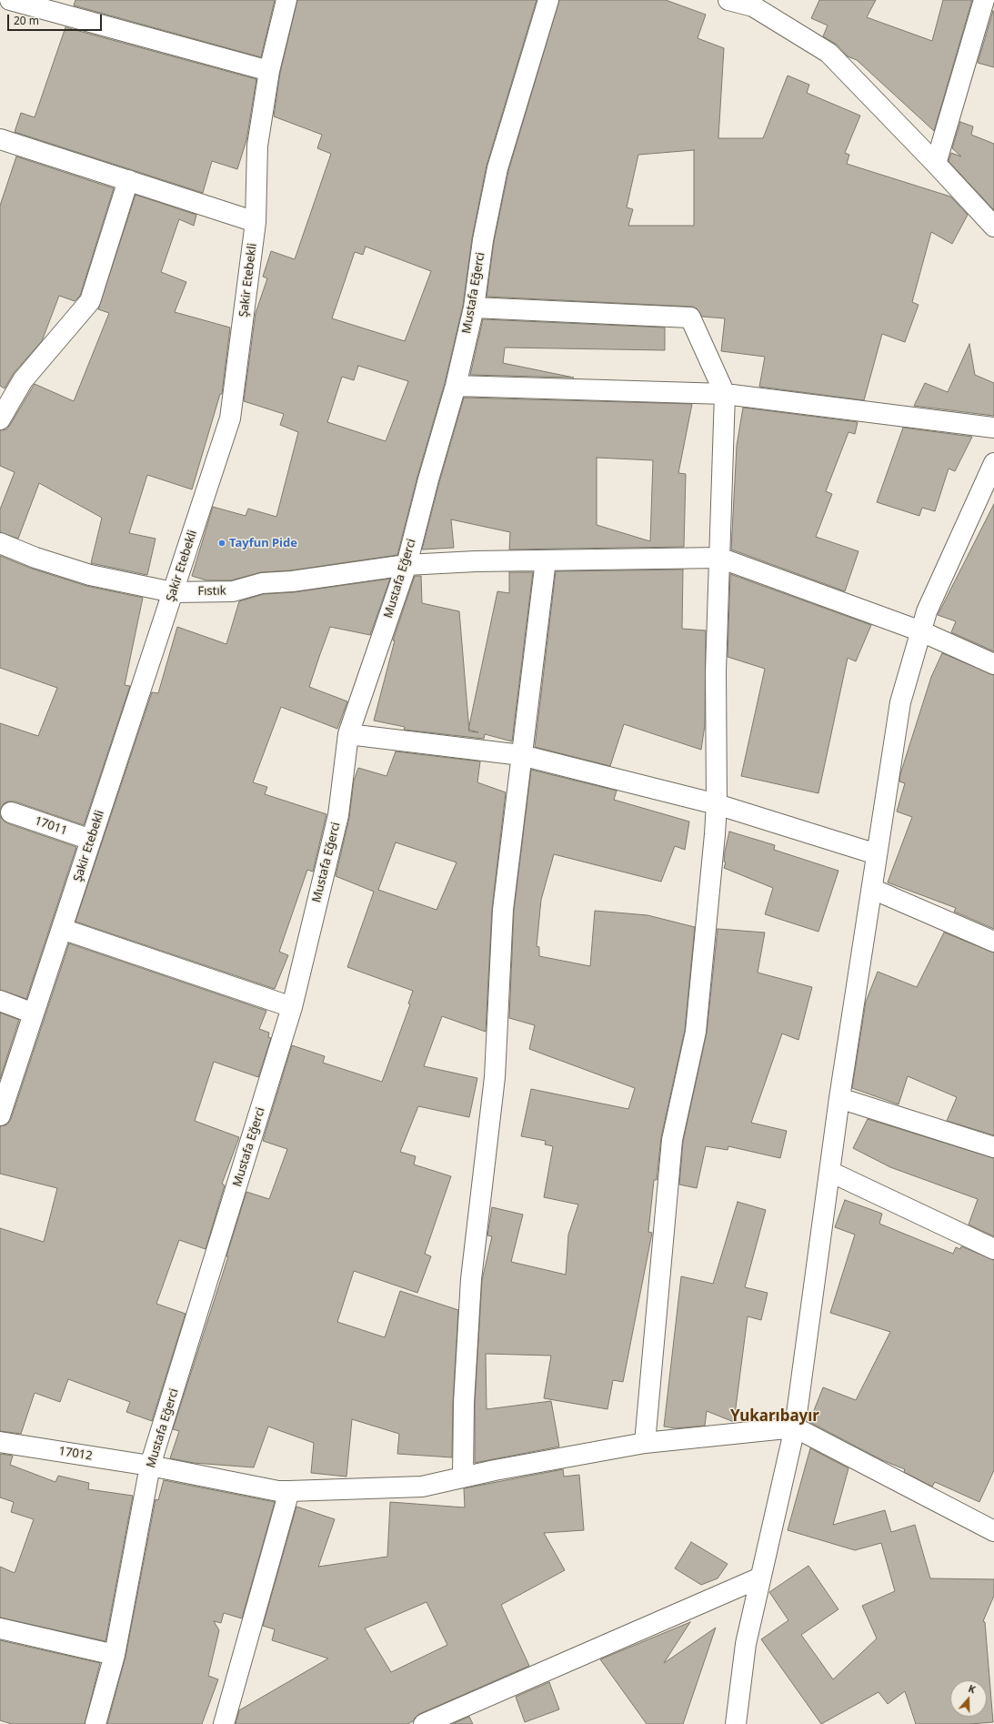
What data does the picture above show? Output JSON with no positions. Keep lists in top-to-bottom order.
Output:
{
  "streets": {
    "street": [
      "Şakir Etebekli",
      "Mustafa Eğerci",
      "Fıstık",
      "17011",
      "17012"
    ]
  },
  "crossings": [
    ["Şakir Etebekli", "Fıstık"],
    ["Şakir Etebekli", "17011"],
    ["Mustafa Eğerci", "Fıstık"],
    ["Mustafa Eğerci", "17012"]
  ],
  "districts": ["Yukarıbayır"],
  "places": ["Tayfun Pide"],
  "scale_bar": "20 m",
  "north": "top"
}
